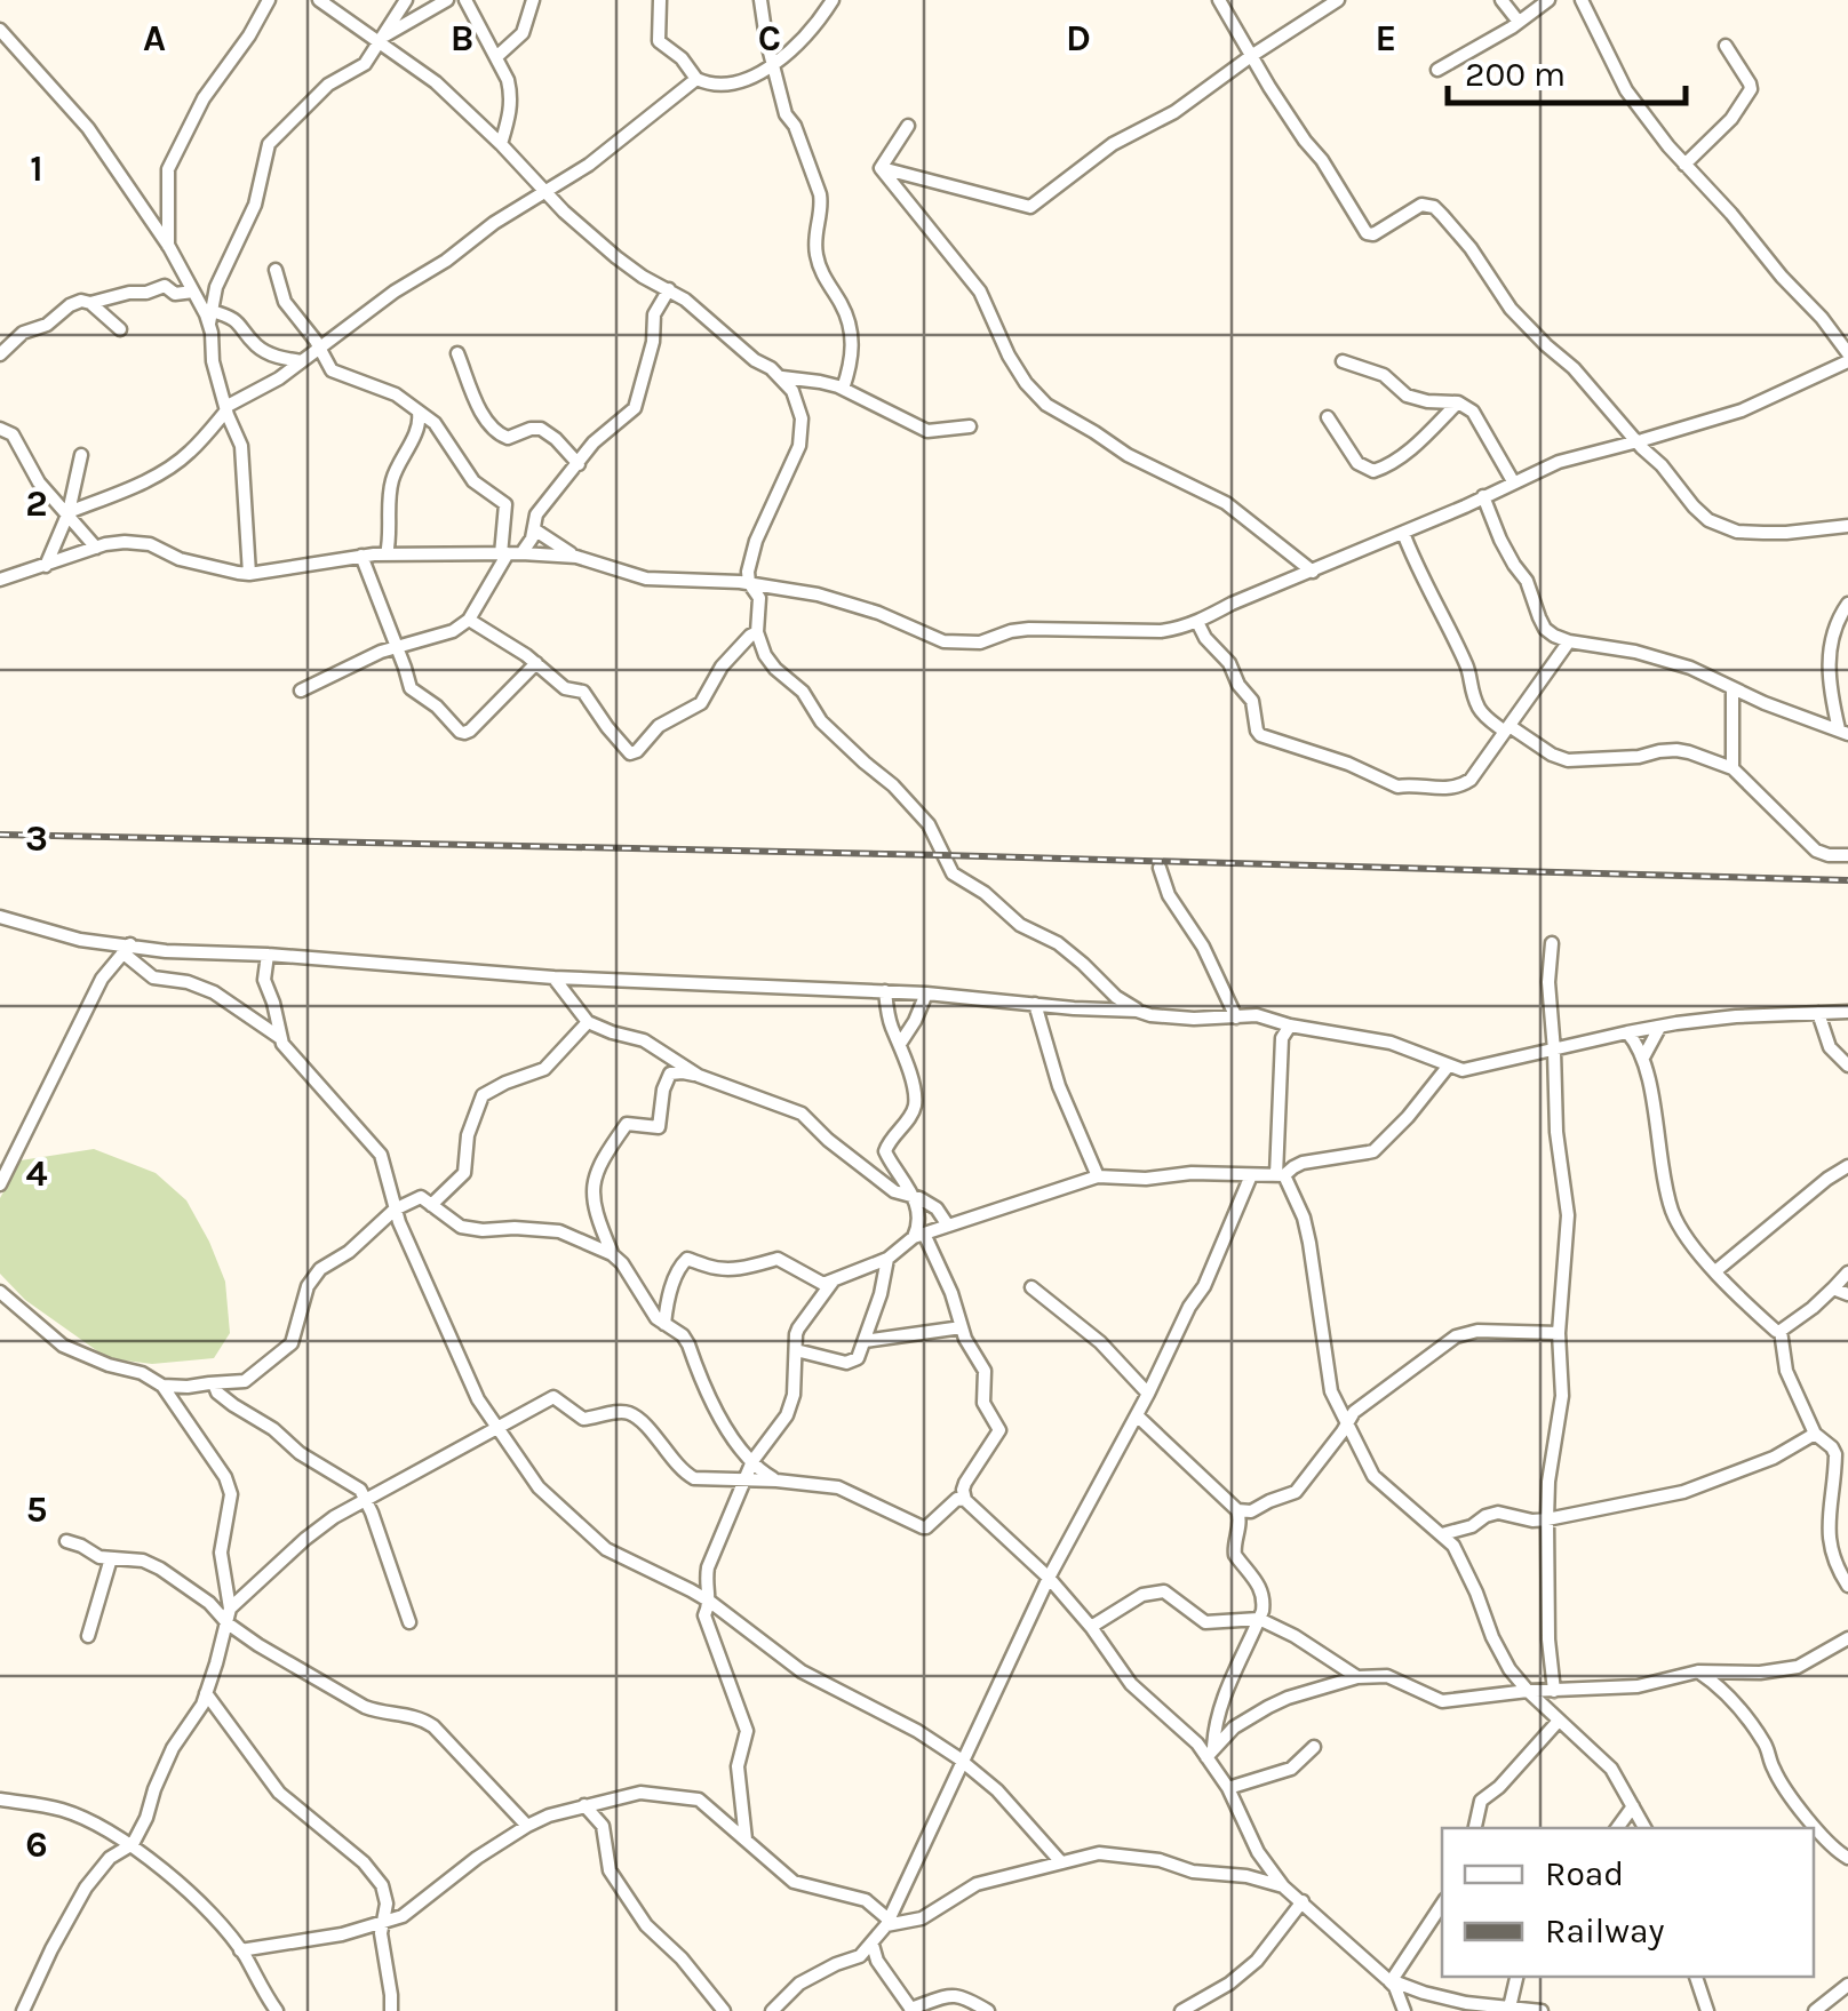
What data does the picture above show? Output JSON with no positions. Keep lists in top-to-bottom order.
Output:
{
  "legend": ["Road", "Railway"],
  "scale_bar": "200 m",
  "grid": {
    "columns": [
      "A",
      "B",
      "C",
      "D",
      "E"
    ],
    "rows": [
      "1",
      "2",
      "3",
      "4",
      "5",
      "6"
    ]
  }
}
